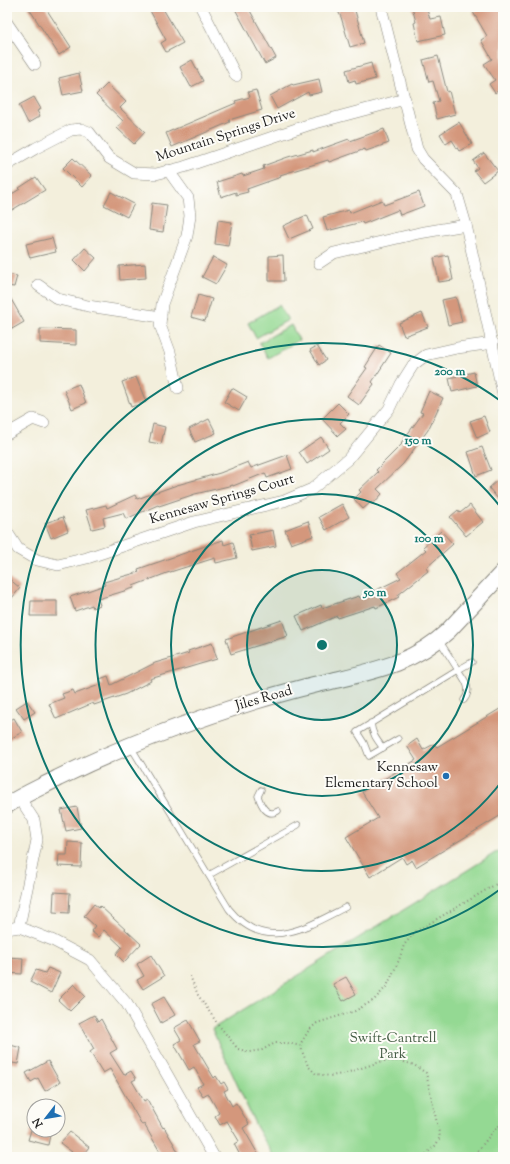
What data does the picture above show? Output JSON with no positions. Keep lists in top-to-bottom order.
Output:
{
  "streets": {
    "street": ["Mountain Springs Drive", "Kennesaw Springs Court", "Jiles Road"]
  },
  "parks": ["Swift-Cantrell Park"],
  "places": ["Kennesaw Elementary School"],
  "north": "bottom left",
  "rings": [
    "200 m",
    "150 m",
    "100 m",
    "50 m"
  ]
}
